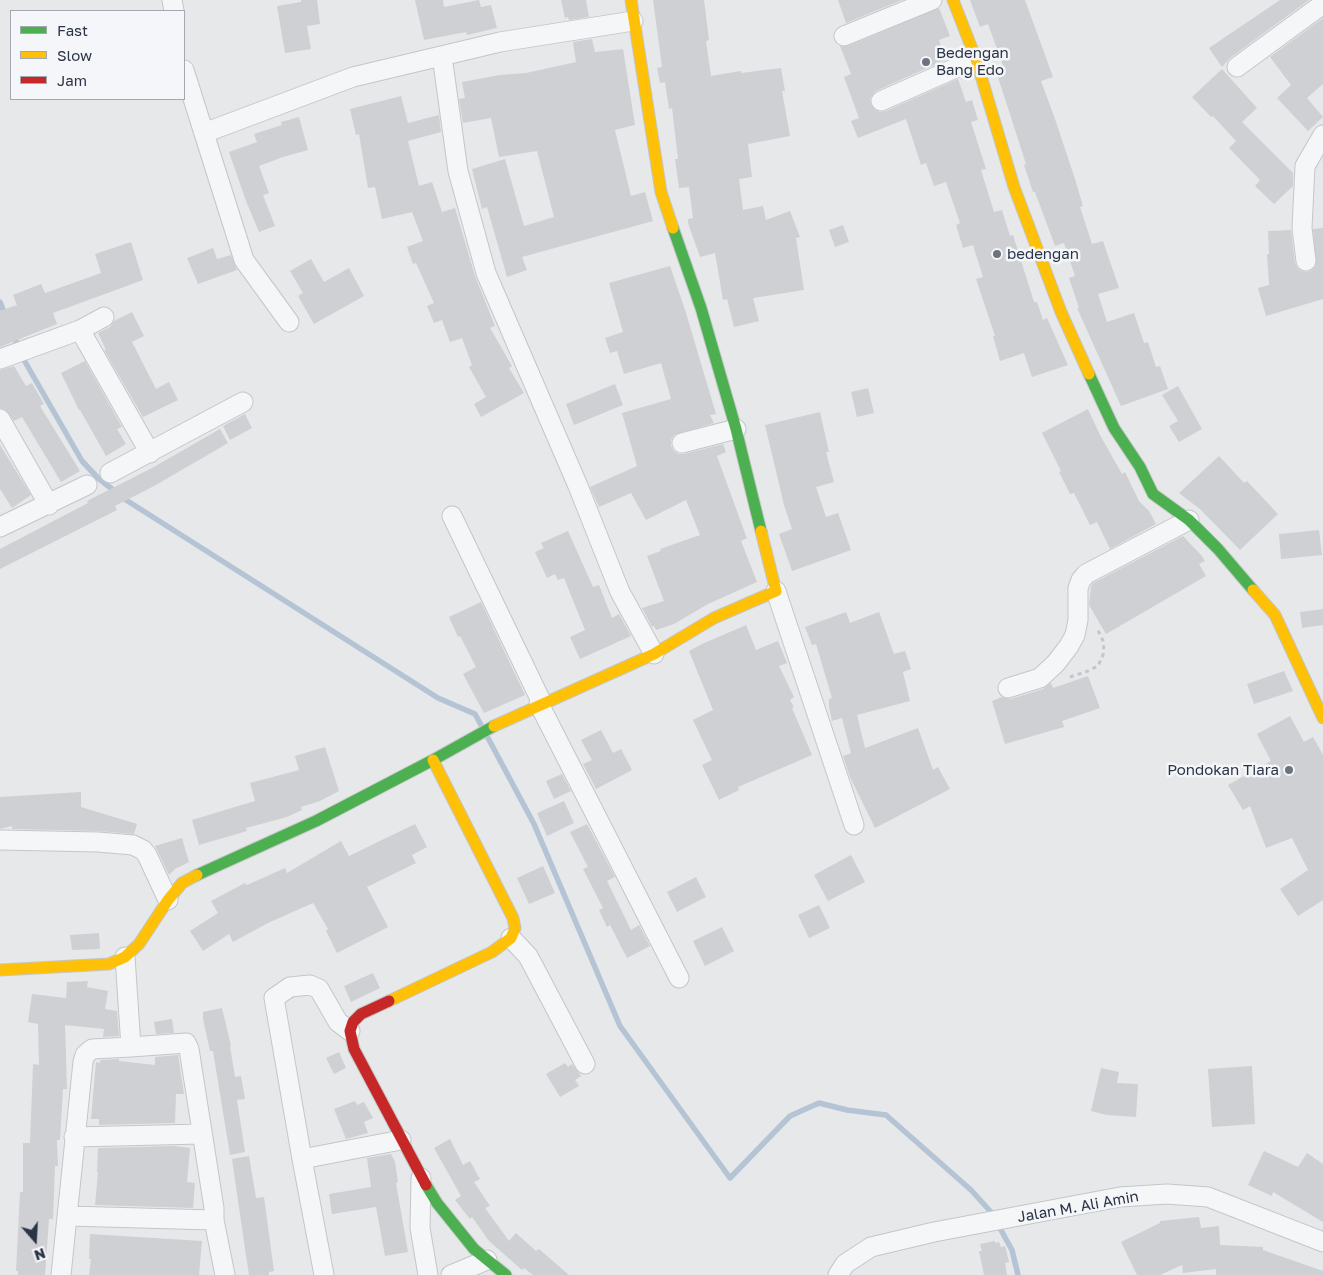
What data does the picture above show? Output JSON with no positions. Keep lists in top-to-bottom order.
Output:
{
  "streets": {
    "street": ["Jalan M. Ali Amin"]
  },
  "places": ["Bedengan Bang Edo", "bedengan", "Pondokan Tiara"],
  "legend": ["Fast", "Slow", "Jam"],
  "north": "bottom"
}
